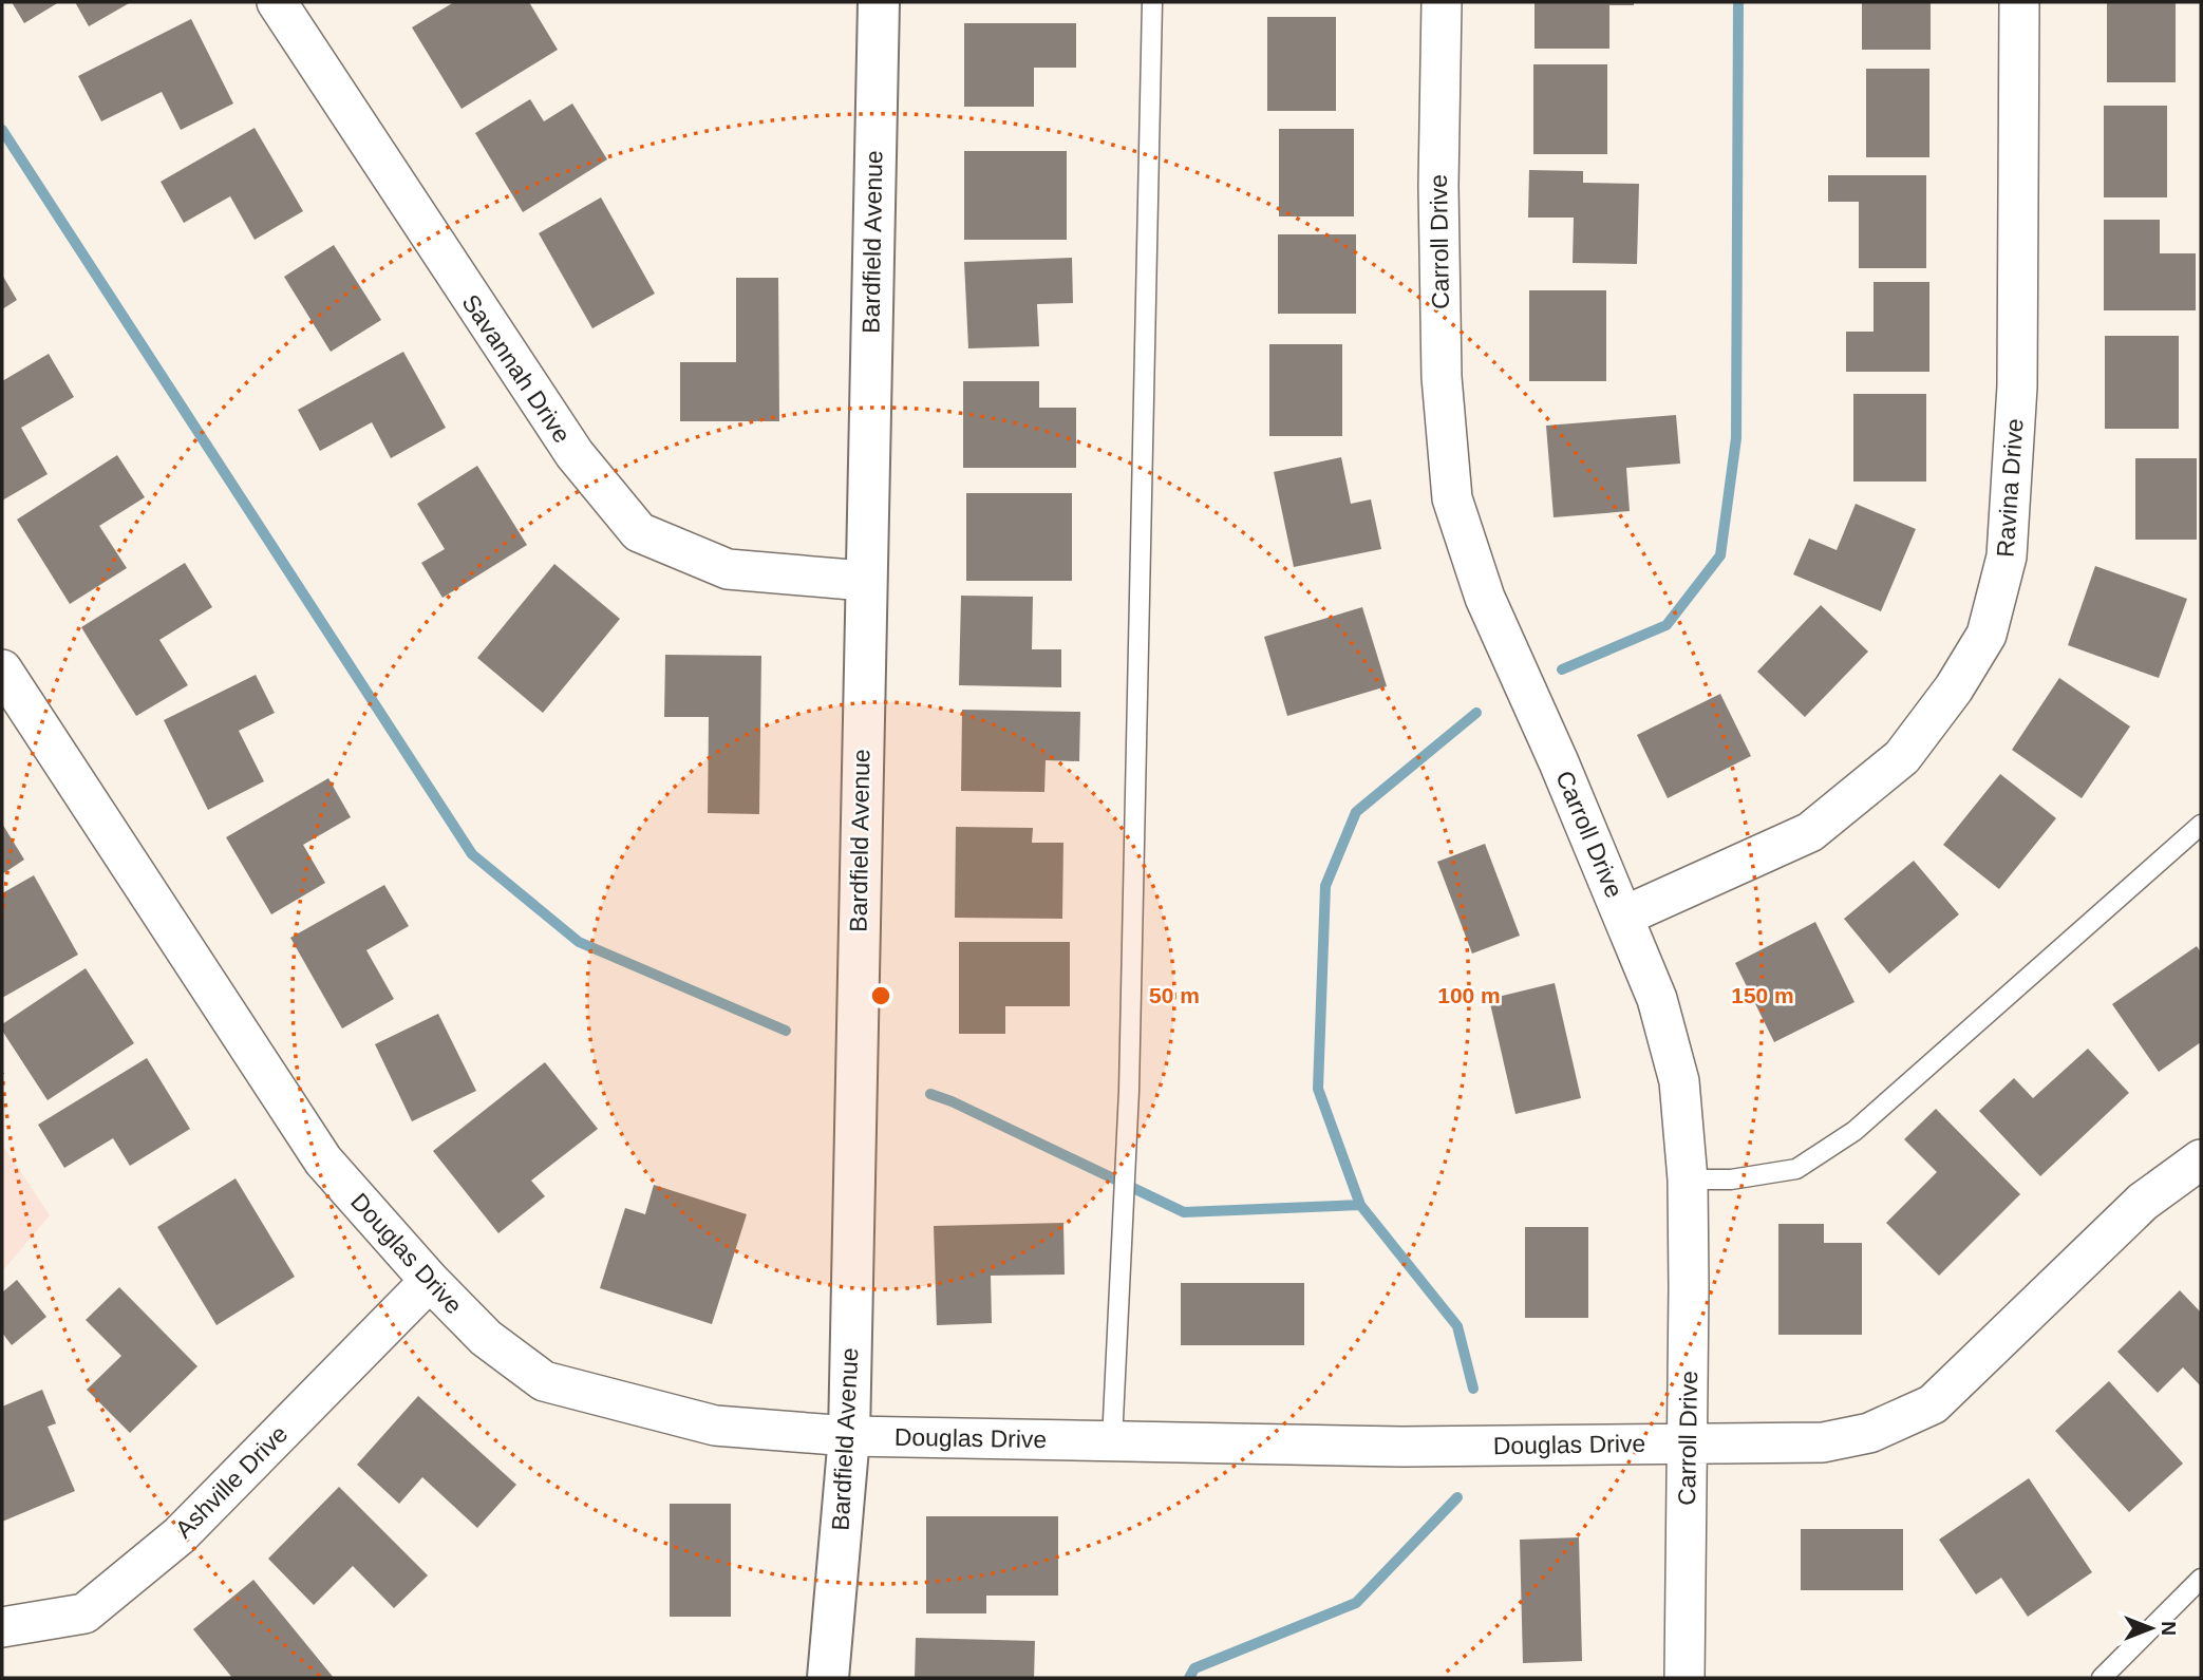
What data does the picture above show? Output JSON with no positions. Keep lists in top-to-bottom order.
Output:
{
  "streets": {
    "street": [
      "Bardfield Avenue",
      "Carroll Drive",
      "Savannah Drive",
      "Ravina Drive",
      "Douglas Drive",
      "Ashville Drive"
    ]
  },
  "crossings": [
    ["Bardfield Avenue", "Savannah Drive"],
    ["Bardfield Avenue", "Douglas Drive"],
    ["Carroll Drive", "Ravina Drive"],
    ["Carroll Drive", "Douglas Drive"],
    ["Douglas Drive", "Ashville Drive"]
  ],
  "north": "right",
  "rings": ["50 m", "100 m", "150 m"]
}
